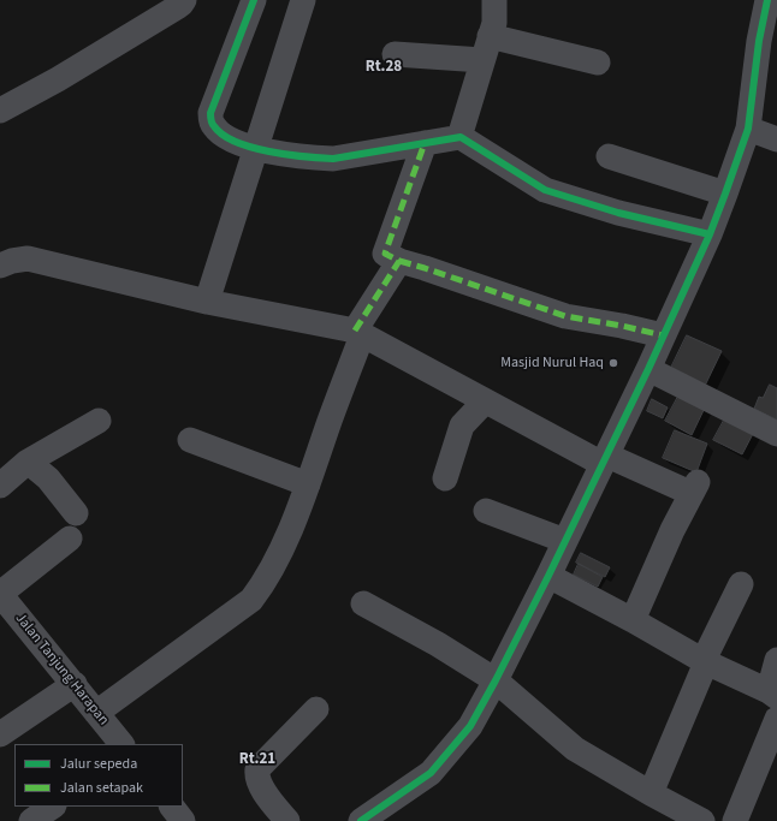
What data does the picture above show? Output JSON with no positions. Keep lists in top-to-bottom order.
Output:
{
  "streets": {
    "street": ["Jalan Tanjung Harapan"]
  },
  "districts": ["Rt.28", "Rt.21"],
  "places": ["Masjid Nurul Haq"],
  "legend": ["Jalur sepeda", "Jalan setapak"]
}
